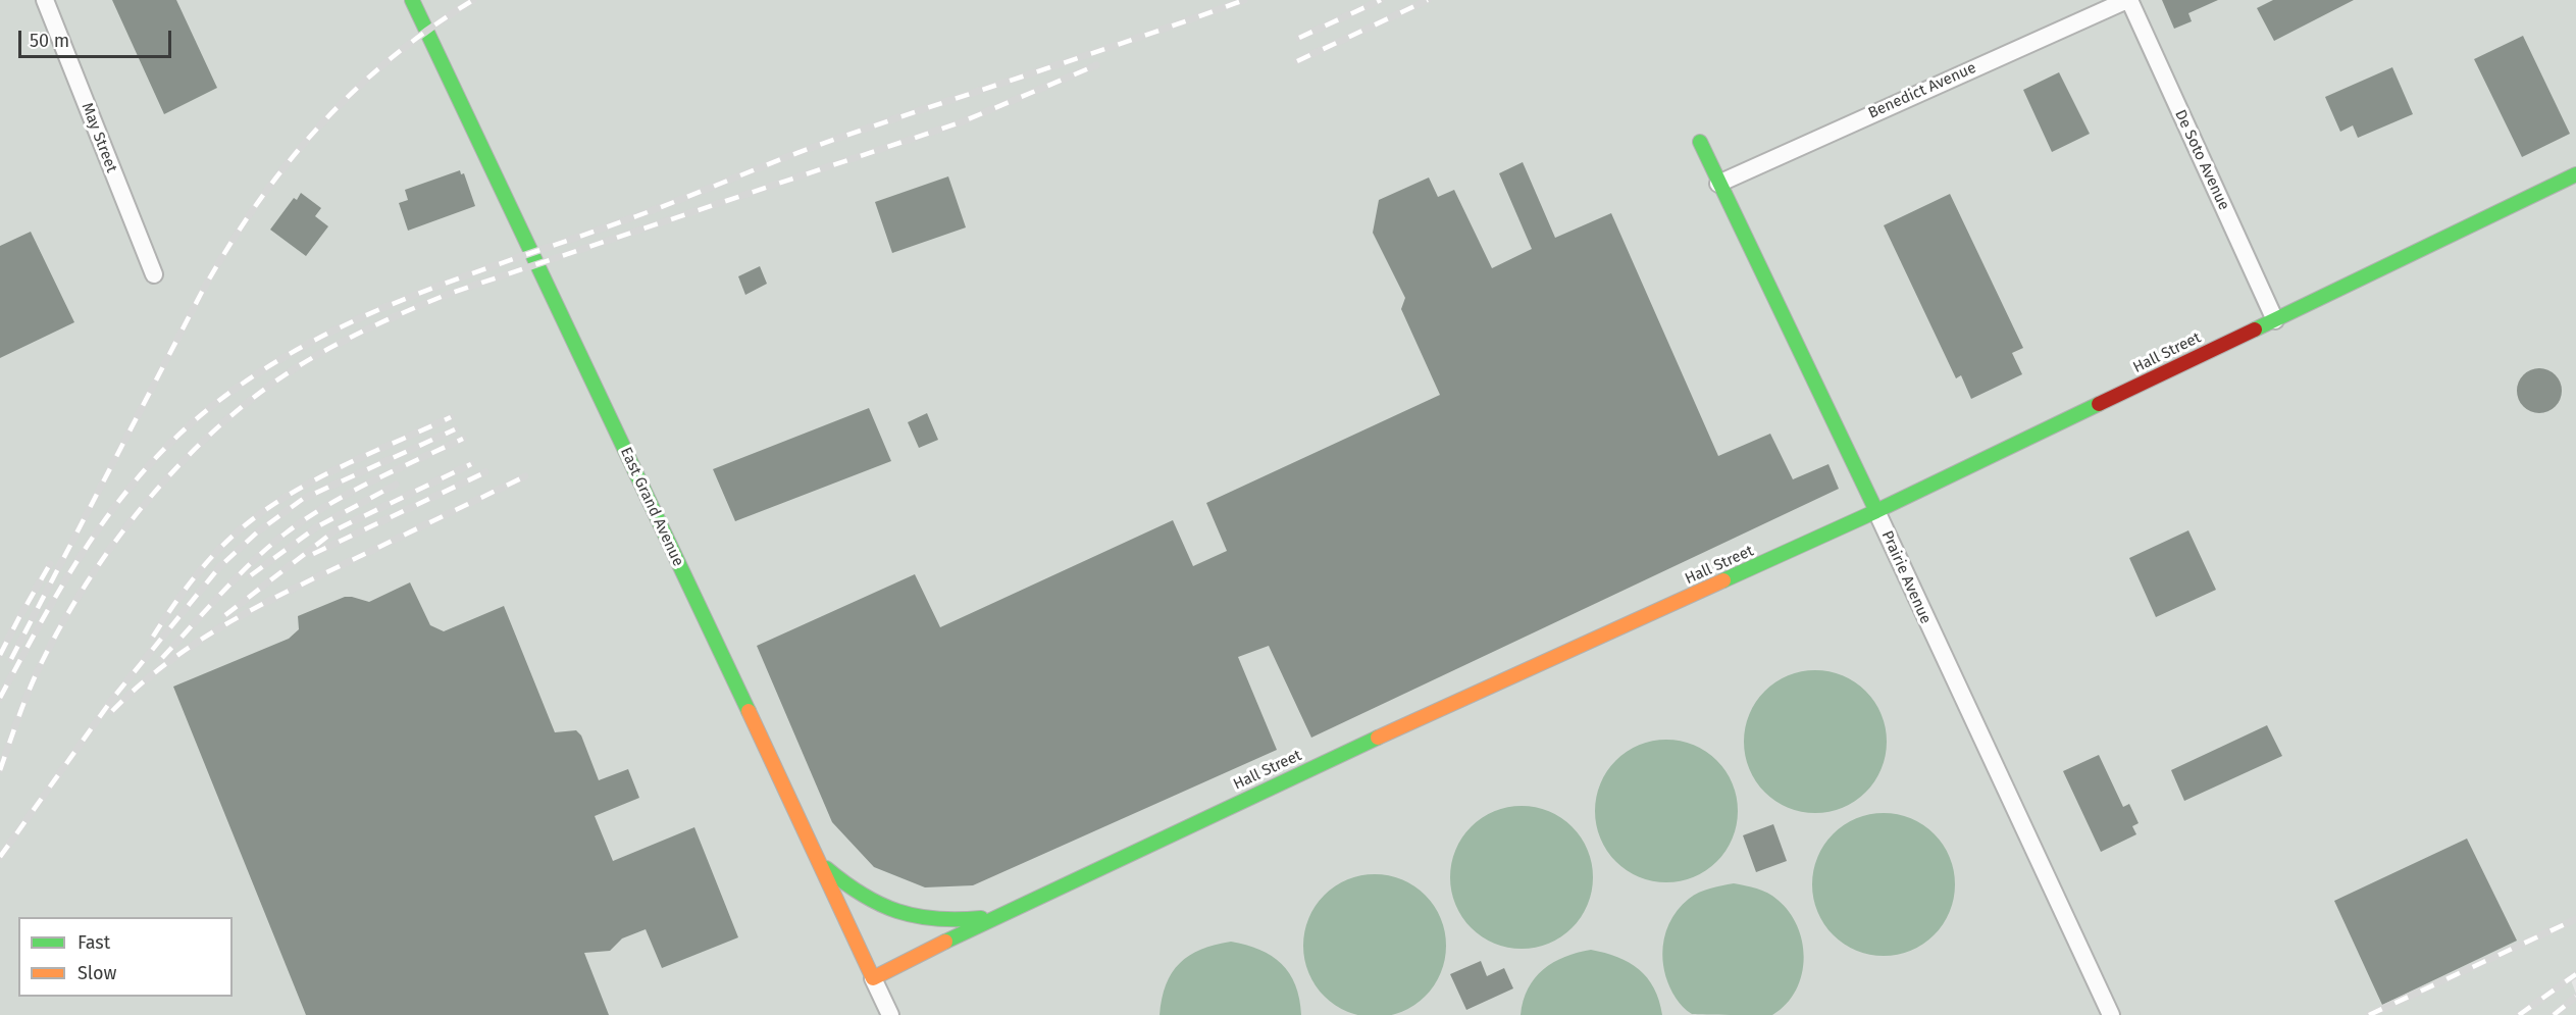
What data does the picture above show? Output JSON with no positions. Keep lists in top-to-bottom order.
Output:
{
  "streets": {
    "main road": ["Hall Street", "East Grand Avenue", "Prairie Avenue"],
    "street": ["Benedict Avenue", "May Street", "De Soto Avenue"]
  },
  "crossings": [
    ["Benedict Avenue", "De Soto Avenue"],
    ["Benedict Avenue", "Prairie Avenue"],
    ["De Soto Avenue", "Hall Street"],
    ["Hall Street", "East Grand Avenue"],
    ["Hall Street", "Prairie Avenue"]
  ],
  "legend": ["Fast", "Slow"],
  "scale_bar": "50 m"
}
